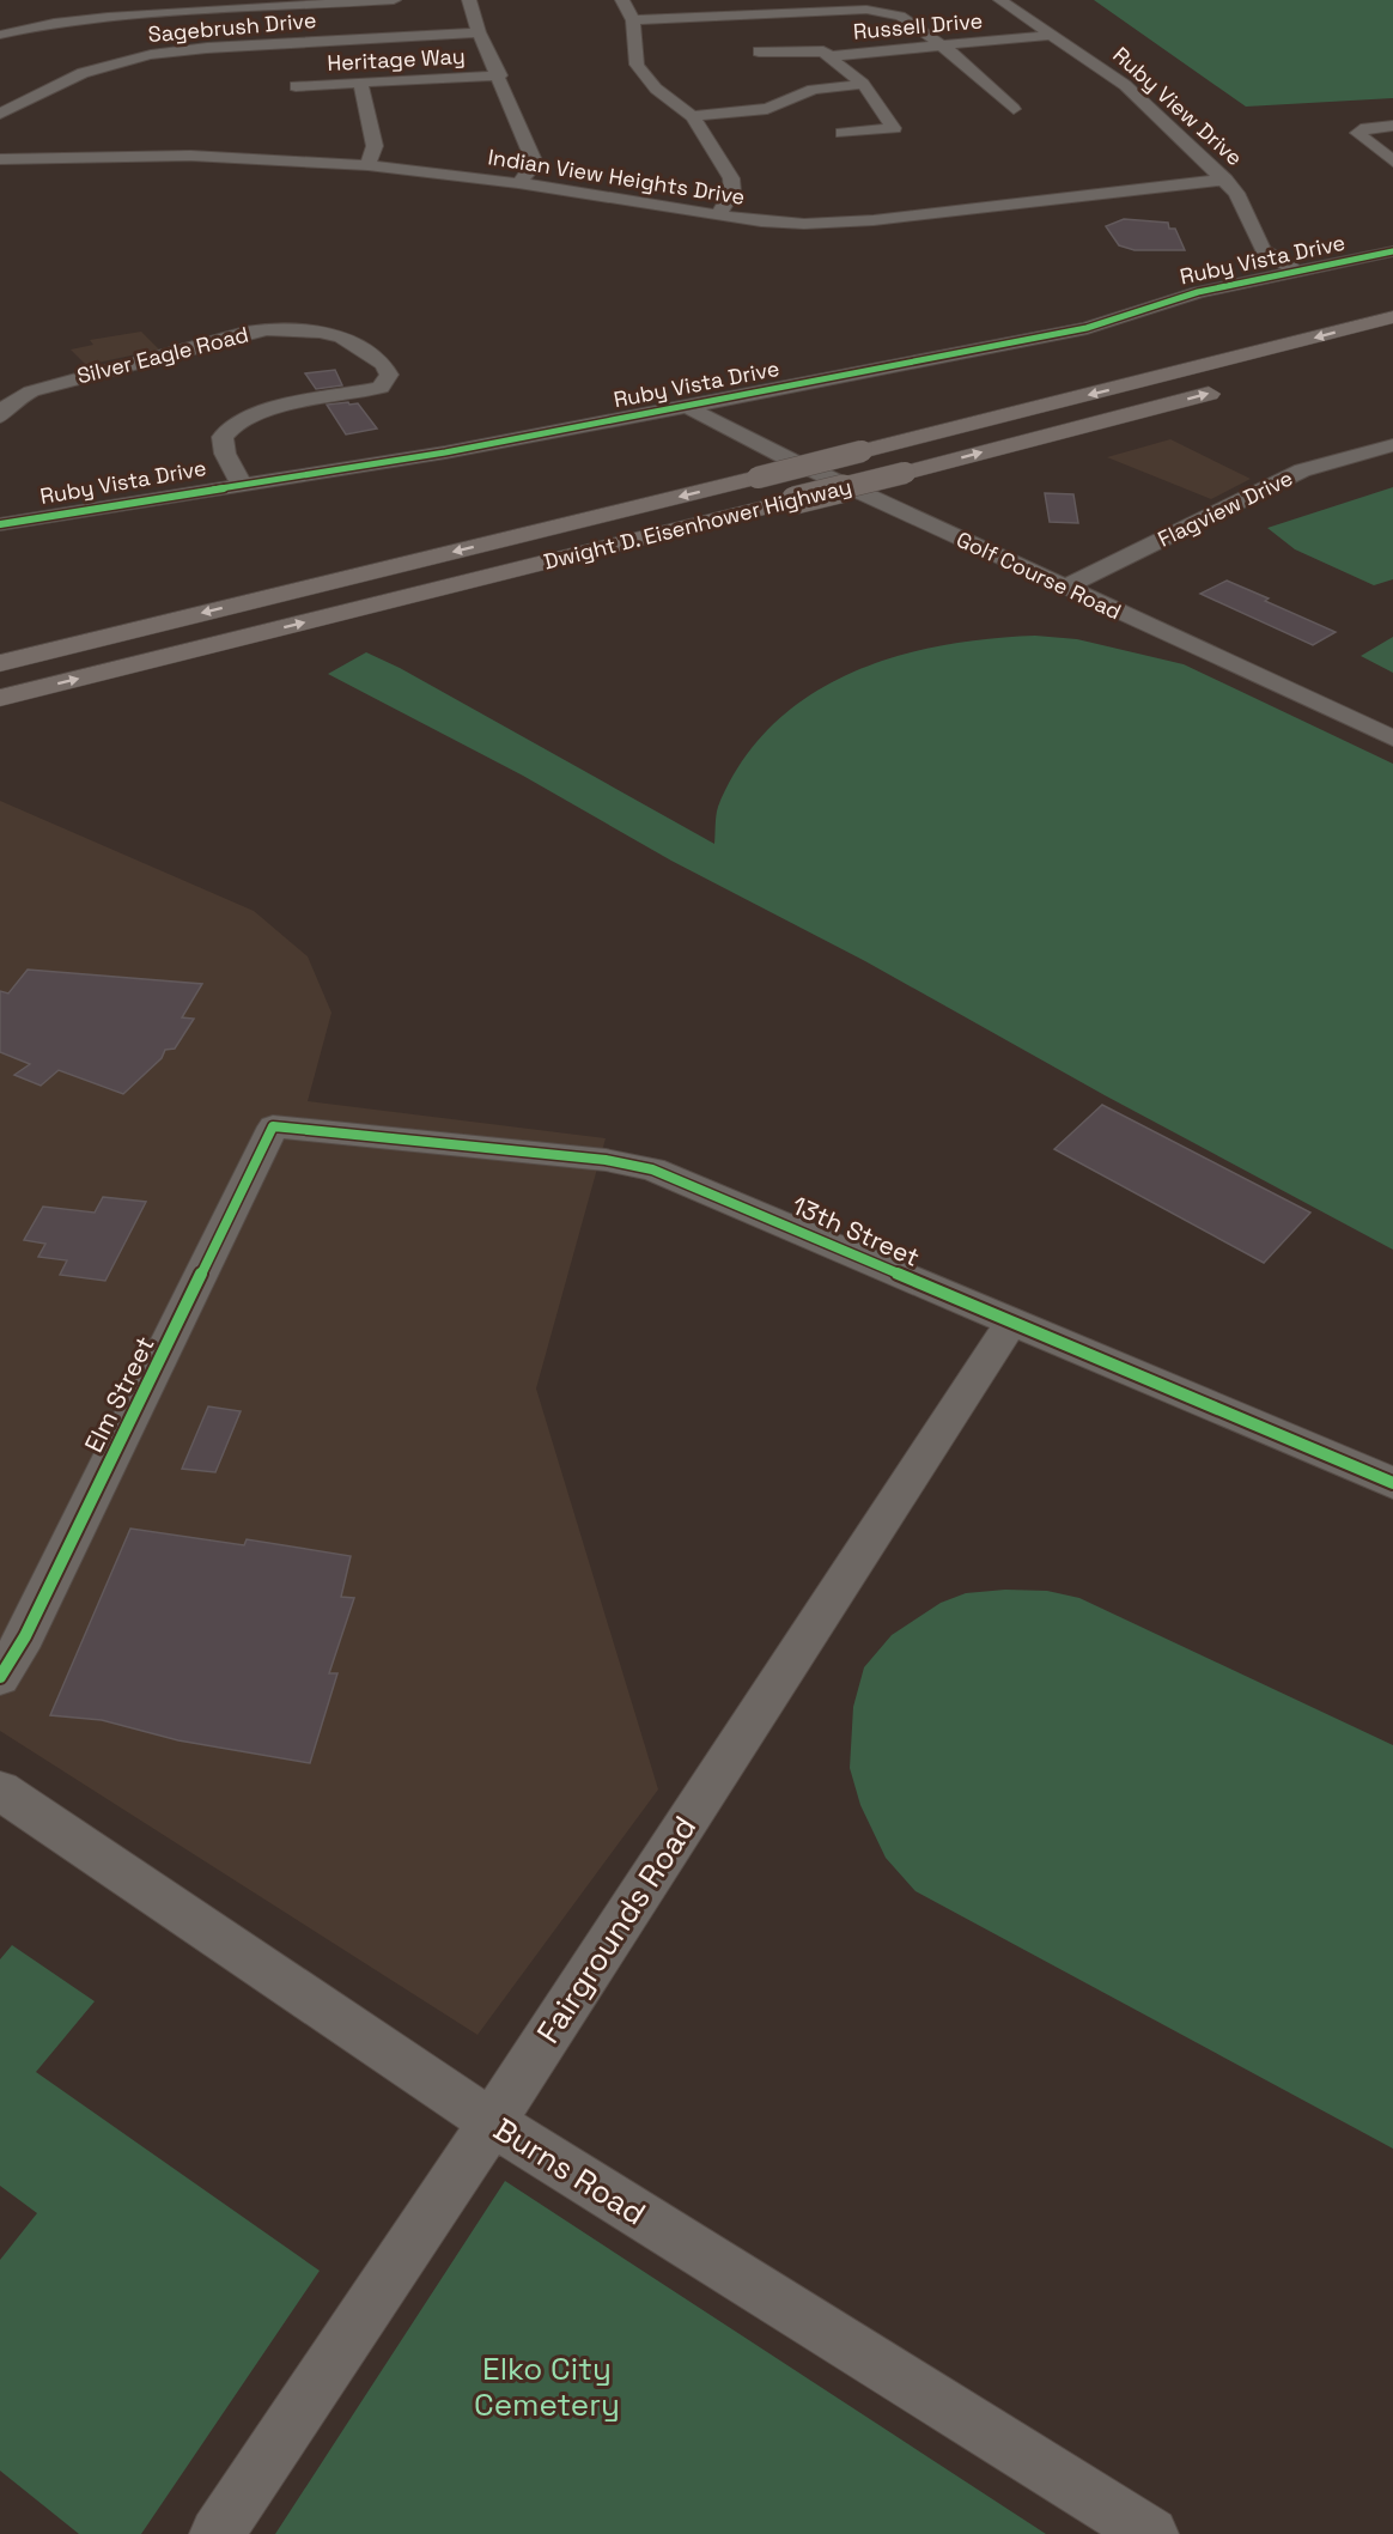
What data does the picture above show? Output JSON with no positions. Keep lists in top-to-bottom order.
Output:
{
  "streets": {
    "highway": ["Dwight D. Eisenhower Highway"],
    "street": [
      "Russell Drive",
      "Sagebrush Drive",
      "Heritage Way",
      "Ruby View Drive",
      "Indian View Heights Drive",
      "Ruby Vista Drive",
      "Silver Eagle Road",
      "Flagview Drive",
      "Golf Course Road",
      "13th Street",
      "Elm Street",
      "Fairgrounds Road",
      "Burns Road"
    ]
  },
  "crossings": [
    ["Russell Drive", "Ruby View Drive"],
    ["Ruby View Drive", "Indian View Heights Drive"],
    ["Ruby View Drive", "Ruby Vista Drive"],
    ["Ruby Vista Drive", "Silver Eagle Road"],
    ["Ruby Vista Drive", "Golf Course Road"],
    ["Flagview Drive", "Golf Course Road"],
    ["13th Street", "Elm Street"],
    ["13th Street", "Fairgrounds Road"],
    ["Fairgrounds Road", "Burns Road"]
  ],
  "parks": ["Elko City Cemetery"]
}
